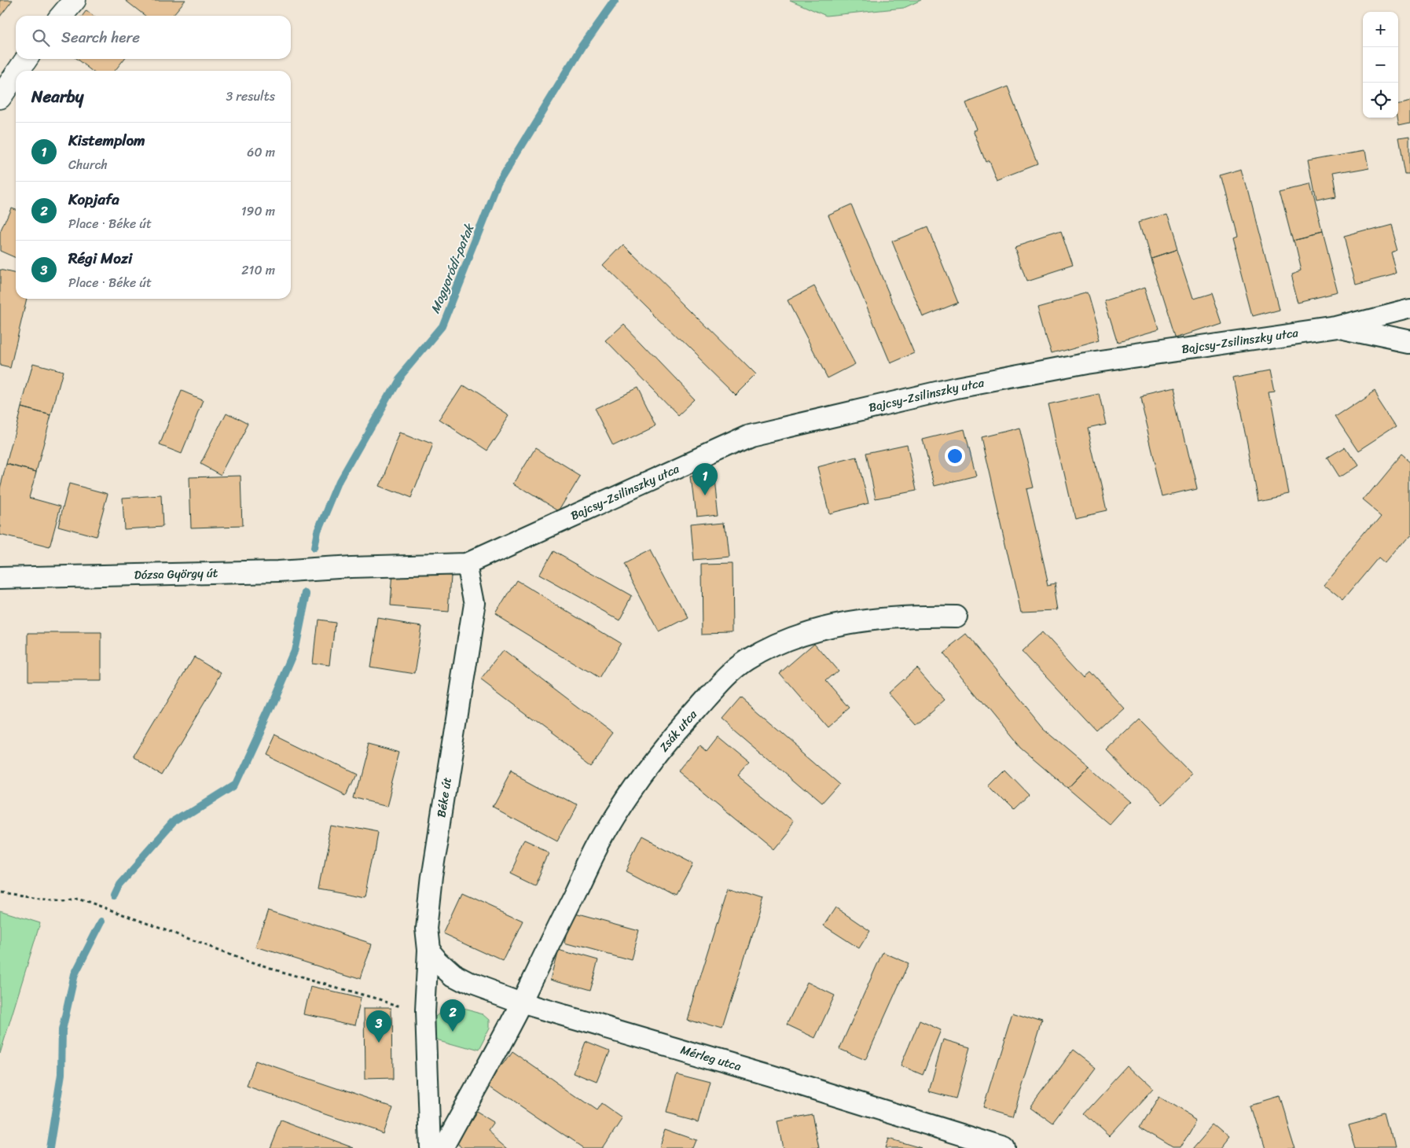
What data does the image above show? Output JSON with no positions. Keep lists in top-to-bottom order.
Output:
{
  "streets": {
    "street": [
      "Bajcsy-Zsilinszky utca",
      "Dózsa György út",
      "Zsák utca",
      "Béke út",
      "Mérleg utca"
    ]
  },
  "crossings": [
    ["Bajcsy-Zsilinszky utca", "Dózsa György út"],
    ["Bajcsy-Zsilinszky utca", "Béke út"],
    ["Dózsa György út", "Béke út"],
    ["Zsák utca", "Mérleg utca"],
    ["Béke út", "Mérleg utca"]
  ],
  "water": ["Mogyoródi-patak"],
  "page": {
    "map_buttons": ["+", "−"],
    "search": "Search here",
    "heading": ["Nearby", "3 results"],
    "list": [
      {
        "mark": "1",
        "name": "Kistemplom",
        "note": "Church",
        "value": "60 m"
      },
      {
        "mark": "2",
        "name": "Kopjafa",
        "note": "Place · Béke út",
        "value": "190 m"
      },
      {
        "mark": "3",
        "name": "Régi Mozi",
        "note": "Place · Béke út",
        "value": "210 m"
      }
    ],
    "pins": ["1", "2", "3"]
  }
}
